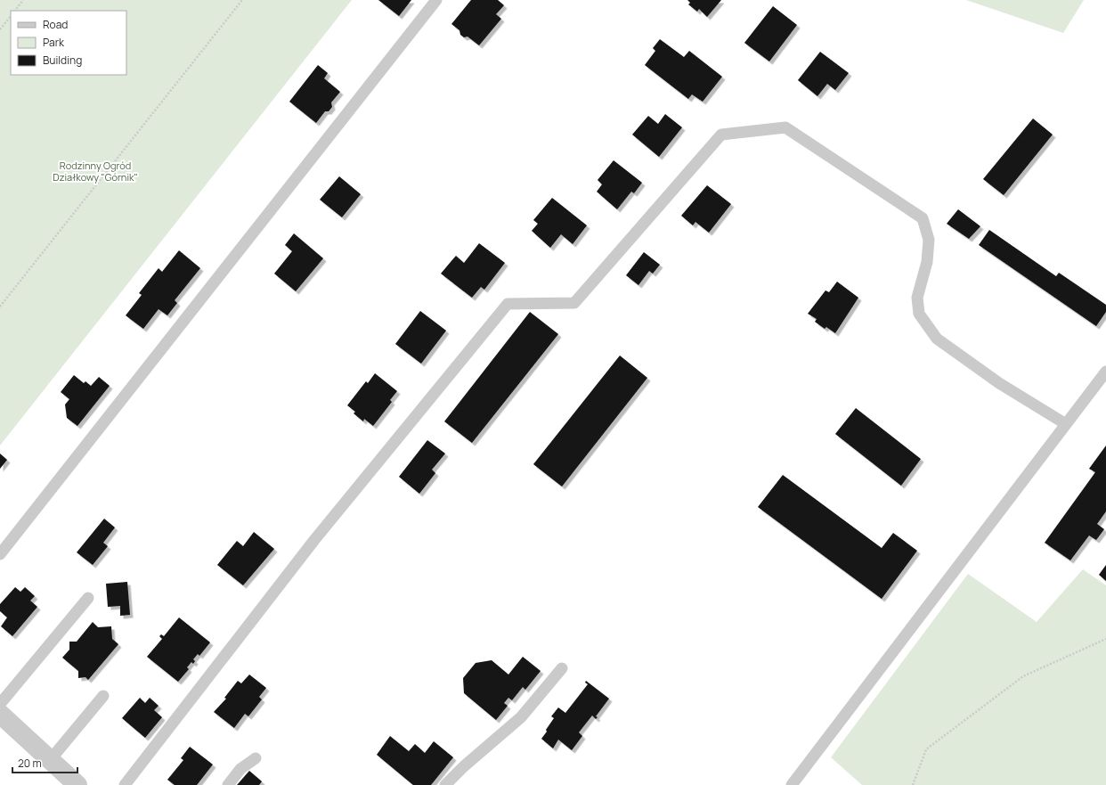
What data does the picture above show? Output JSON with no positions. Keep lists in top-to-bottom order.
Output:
{
  "parks": ["Rodzinny Ogród Działkowy \"Górnik\""],
  "legend": ["Road", "Park", "Building"],
  "scale_bar": "20 m"
}
